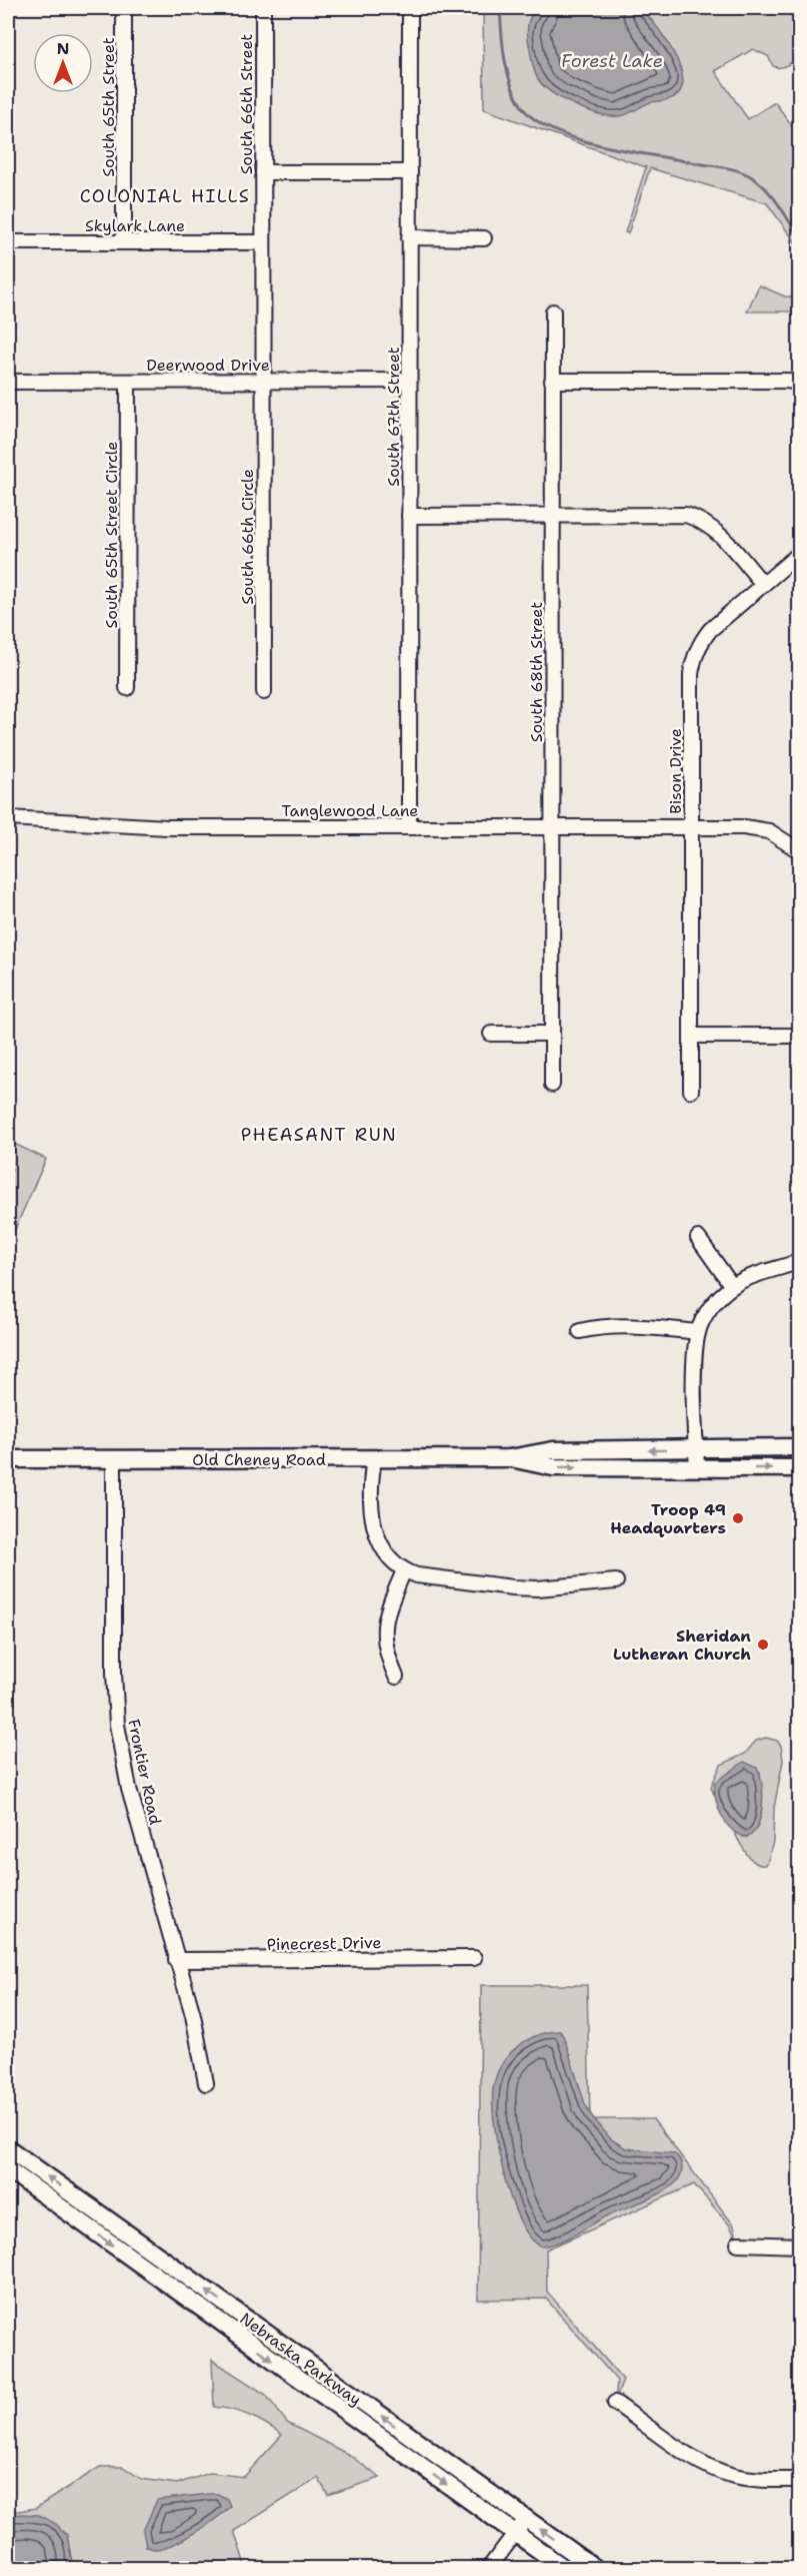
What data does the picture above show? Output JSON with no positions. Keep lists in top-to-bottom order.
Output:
{
  "streets": {
    "main road": ["Old Cheney Road", "Nebraska Parkway"],
    "street": [
      "South 66th Street",
      "South 65th Street",
      "Skylark Lane",
      "Deerwood Drive",
      "South 67th Street",
      "South 65th Street Circle",
      "South 66th Circle",
      "South 68th Street",
      "Bison Drive",
      "Tanglewood Lane",
      "Frontier Road",
      "Pinecrest Drive"
    ]
  },
  "crossings": [
    ["South 66th Street", "Skylark Lane"],
    ["South 66th Street", "Deerwood Drive"],
    ["South 66th Street", "South 66th Circle"],
    ["South 65th Street", "Skylark Lane"],
    ["Deerwood Drive", "South 67th Street"],
    ["Deerwood Drive", "South 65th Street Circle"],
    ["Deerwood Drive", "South 66th Circle"],
    ["South 67th Street", "Tanglewood Lane"],
    ["South 68th Street", "Tanglewood Lane"],
    ["Bison Drive", "Tanglewood Lane"],
    ["Old Cheney Road", "Frontier Road"],
    ["Frontier Road", "Pinecrest Drive"]
  ],
  "districts": ["COLONIAL HILLS", "PHEASANT RUN"],
  "water": ["Forest Lake"],
  "places": ["Troop 49 Headquarters", "Sheridan Lutheran Church"],
  "north": "top"
}
